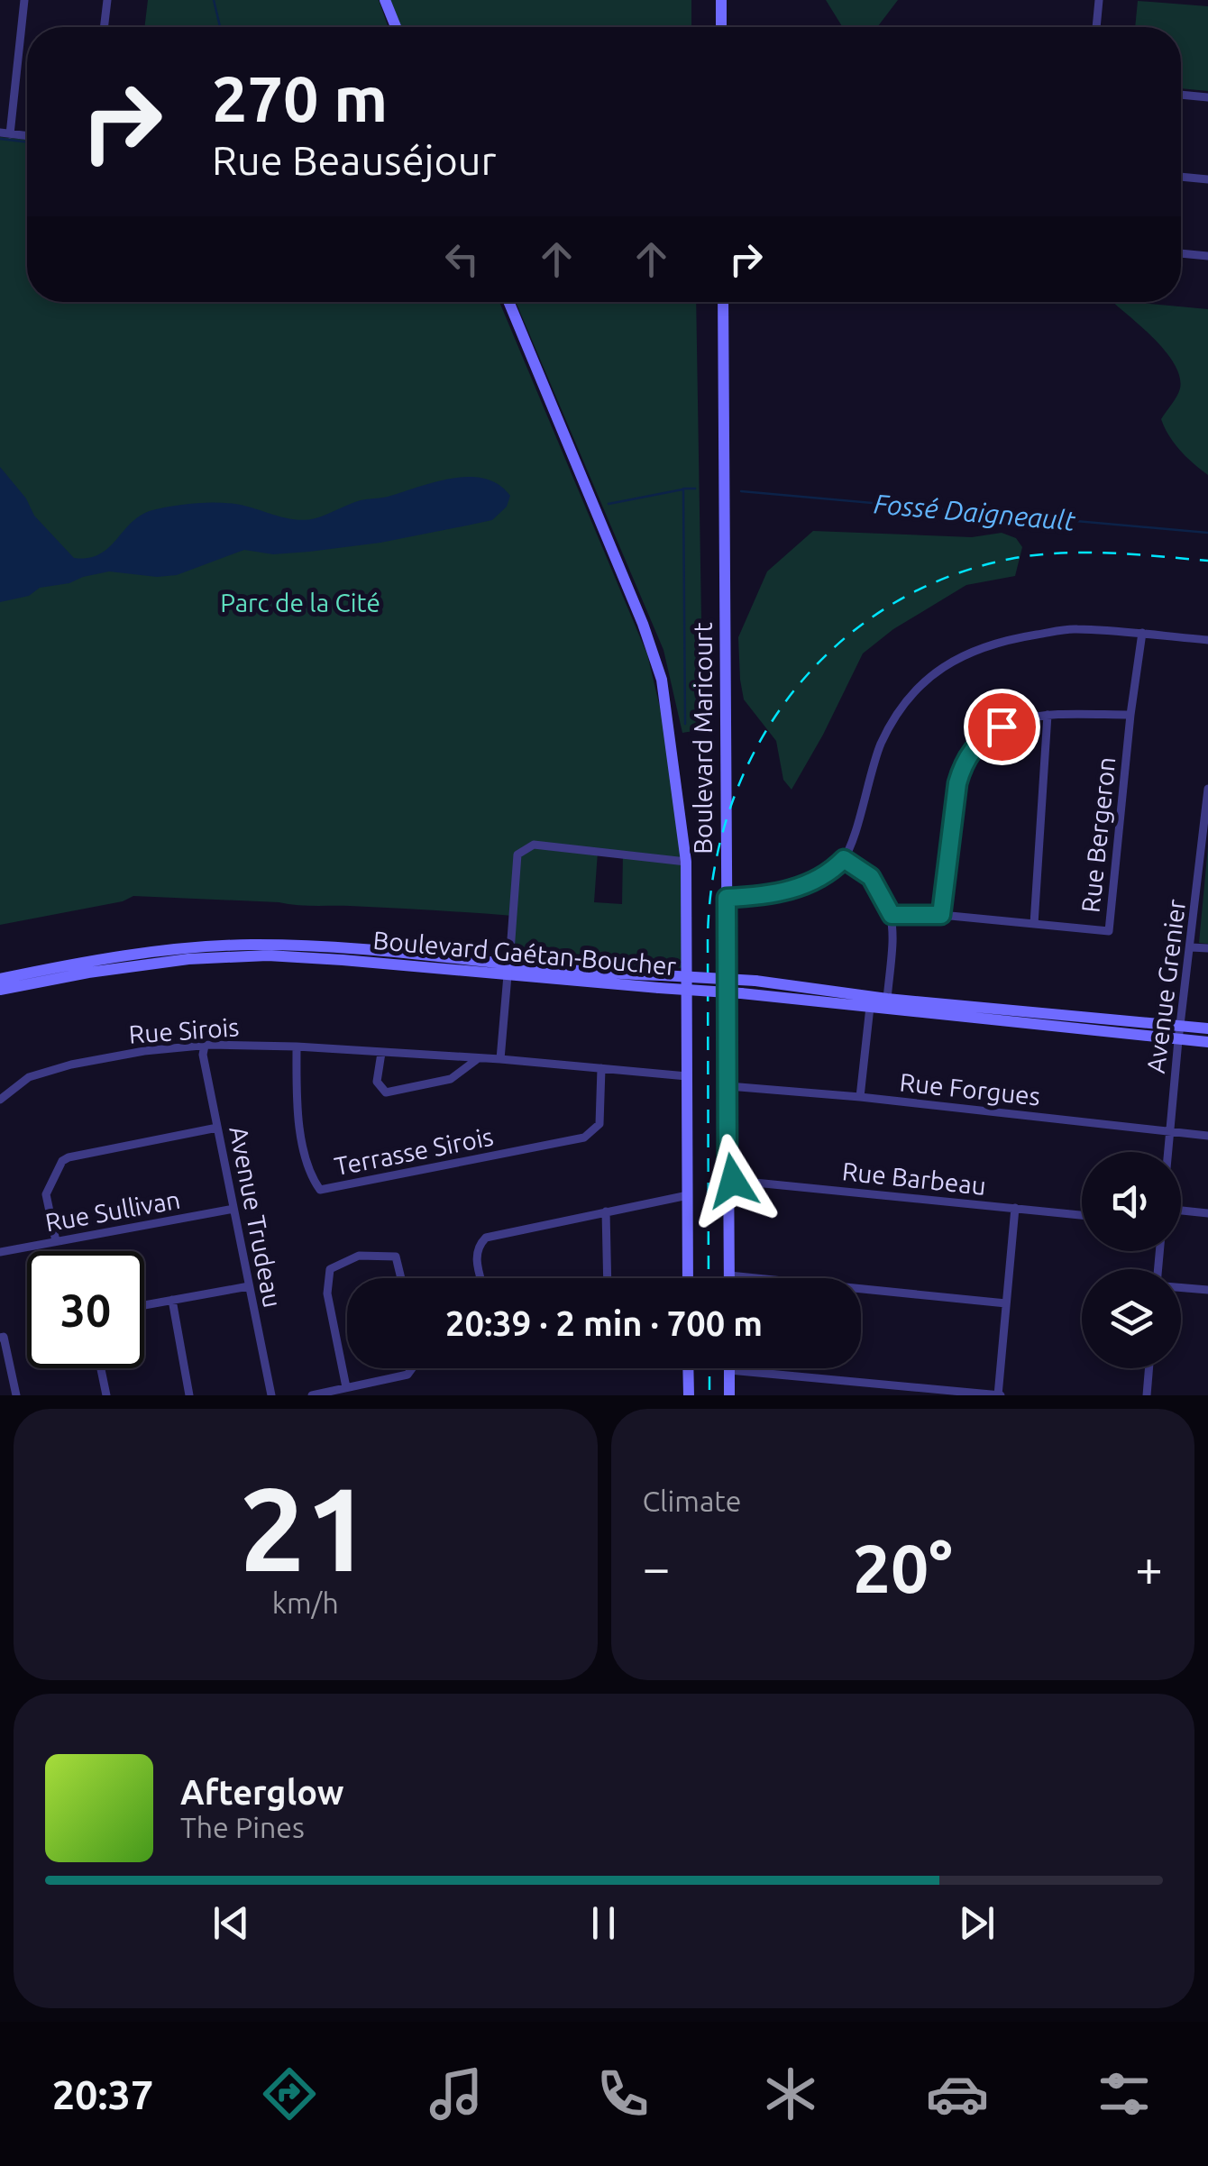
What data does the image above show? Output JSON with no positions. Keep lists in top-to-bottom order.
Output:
{
  "streets": {
    "street": [
      "Boulevard Maricourt",
      "Rue Bergeron",
      "Boulevard Gaétan-Boucher",
      "Avenue Grenier",
      "Rue Sirois",
      "Rue Forgues",
      "Terrasse Sirois",
      "Rue Barbeau",
      "Rue Sullivan",
      "Avenue Trudeau"
    ]
  },
  "crossings": [
    ["Boulevard Maricourt", "Rue Forgues"],
    ["Boulevard Maricourt", "Rue Barbeau"],
    ["Boulevard Gaétan-Boucher", "Avenue Grenier"],
    ["Avenue Grenier", "Rue Forgues"],
    ["Rue Sirois", "Terrasse Sirois"],
    ["Rue Sirois", "Avenue Trudeau"],
    ["Rue Sullivan", "Avenue Trudeau"]
  ],
  "water": ["Fossé Daigneault"],
  "parks": ["Parc de la Cité"],
  "page": {
    "turn": ["270 m", "Rue Beauséjour"],
    "limit": "30",
    "trip": "20:39 · 2 min · 700 m",
    "tile": [
      ["21", "km/h"],
      "Climate"
    ],
    "heat": ["−", "20°", "+"],
    "song": ["Afterglow", "The Pines"],
    "tabs": "20:37"
  }
}
